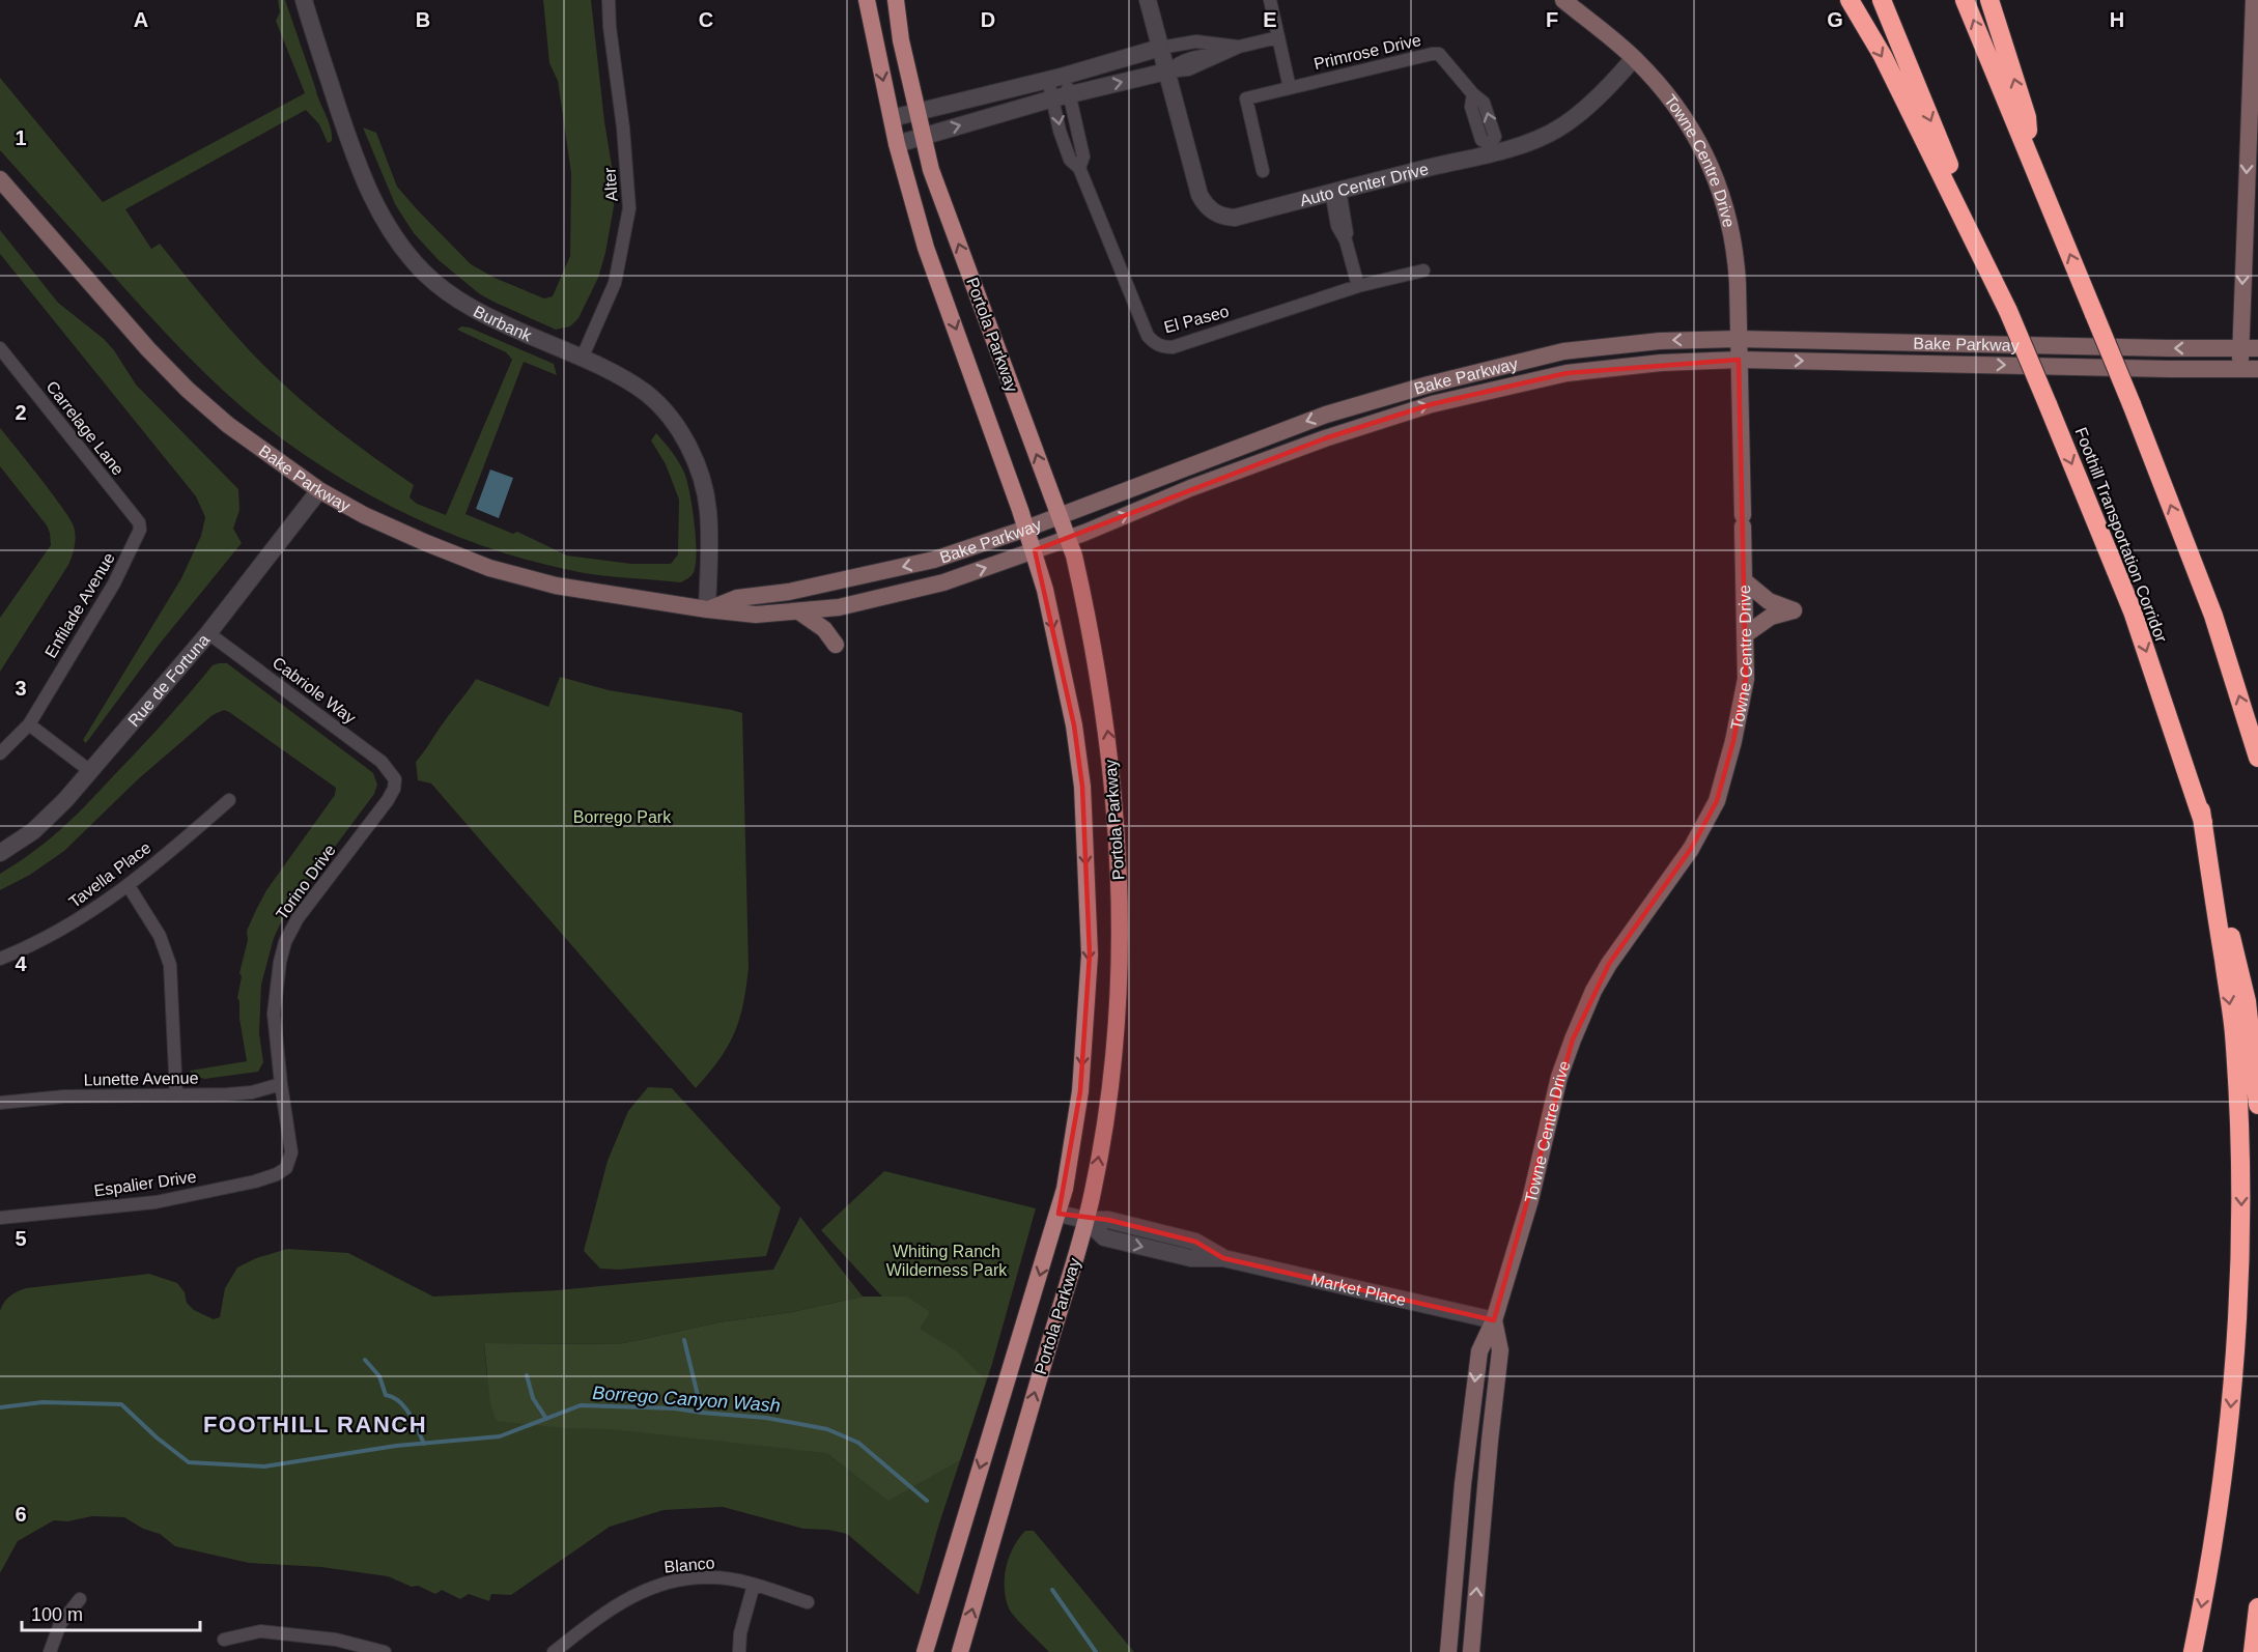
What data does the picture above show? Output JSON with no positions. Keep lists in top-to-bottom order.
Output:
{
  "streets": {
    "highway": ["Foothill Transportation Corridor"],
    "main road": ["Towne Centre Drive", "Portola Parkway", "Bake Parkway"],
    "street": [
      "Primrose Drive",
      "Alter",
      "Auto Center Drive",
      "El Paseo",
      "Burbank",
      "Carrelage Lane",
      "Enfilade Avenue",
      "Rue de Fortuna",
      "Cabriole Way",
      "Tavella Place",
      "Torino Drive",
      "Lunette Avenue",
      "Espalier Drive",
      "Market Place",
      "Blanco"
    ]
  },
  "crossings": [
    ["Primrose Drive", "Auto Center Drive"],
    ["Towne Centre Drive", "Auto Center Drive"],
    ["Towne Centre Drive", "Bake Parkway"],
    ["Towne Centre Drive", "Market Place"],
    ["Alter", "Burbank"],
    ["Burbank", "Bake Parkway"],
    ["Portola Parkway", "Bake Parkway"],
    ["Portola Parkway", "Market Place"],
    ["Bake Parkway", "Rue de Fortuna"],
    ["Carrelage Lane", "Enfilade Avenue"],
    ["Rue de Fortuna", "Cabriole Way"],
    ["Cabriole Way", "Torino Drive"],
    ["Torino Drive", "Lunette Avenue"],
    ["Torino Drive", "Espalier Drive"]
  ],
  "districts": ["FOOTHILL RANCH"],
  "water": ["Borrego Canyon Wash"],
  "parks": ["Borrego Park", "Whiting Ranch Wilderness Park"],
  "scale_bar": "100 m",
  "grid": {
    "columns": [
      "A",
      "B",
      "C",
      "D",
      "E",
      "F",
      "G",
      "H"
    ],
    "rows": [
      "1",
      "2",
      "3",
      "4",
      "5",
      "6"
    ]
  }
}
